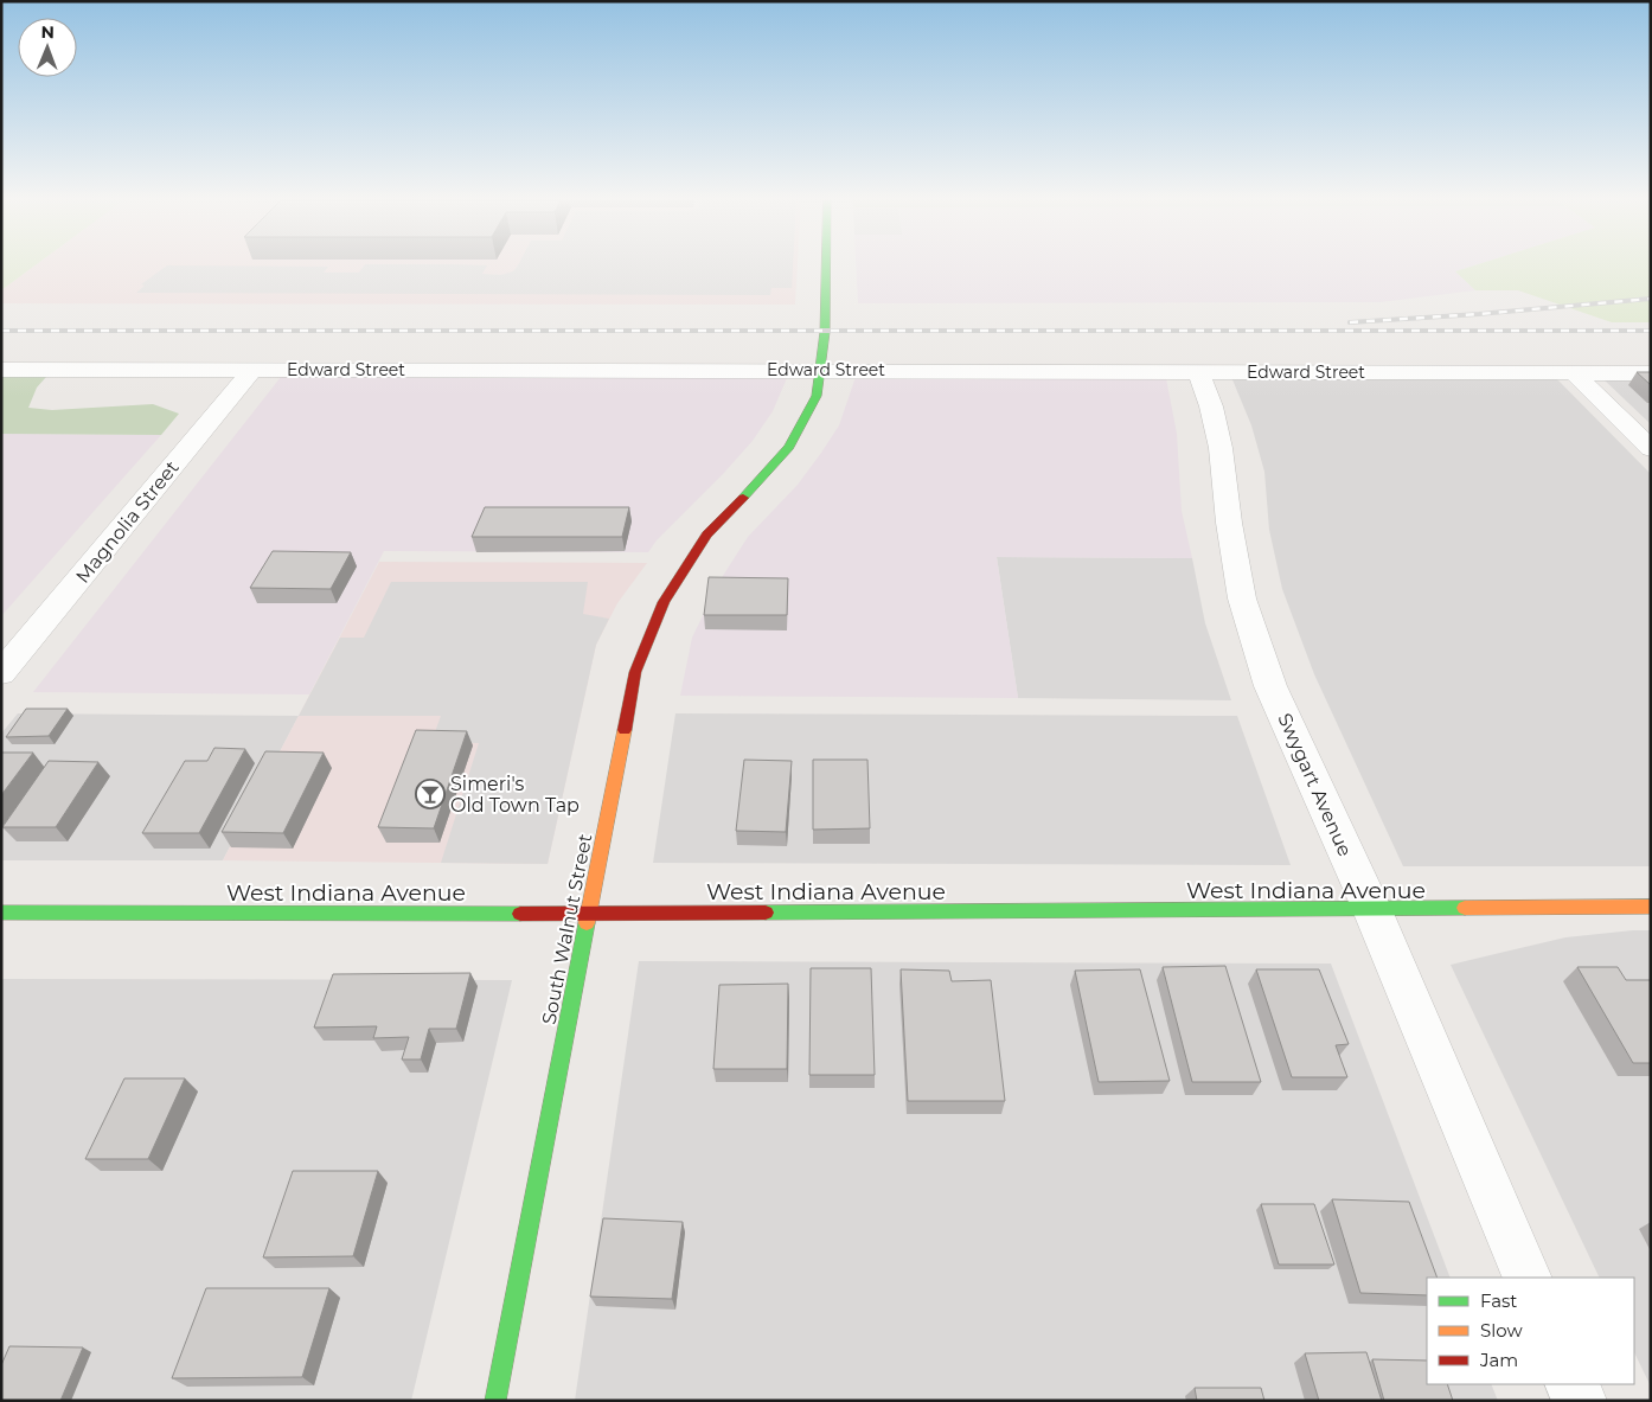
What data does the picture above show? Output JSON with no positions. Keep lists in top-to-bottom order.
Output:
{
  "streets": {
    "street": [
      "Edward Street",
      "Magnolia Street",
      "Swygart Avenue",
      "West Indiana Avenue",
      "South Walnut Street"
    ]
  },
  "crossings": [
    ["Edward Street", "Magnolia Street"],
    ["Edward Street", "Swygart Avenue"],
    ["Edward Street", "South Walnut Street"],
    ["Swygart Avenue", "West Indiana Avenue"],
    ["West Indiana Avenue", "South Walnut Street"]
  ],
  "places": {
    "bar": ["Simeri's Old Town Tap"]
  },
  "legend": ["Fast", "Slow", "Jam"],
  "north": "top"
}
